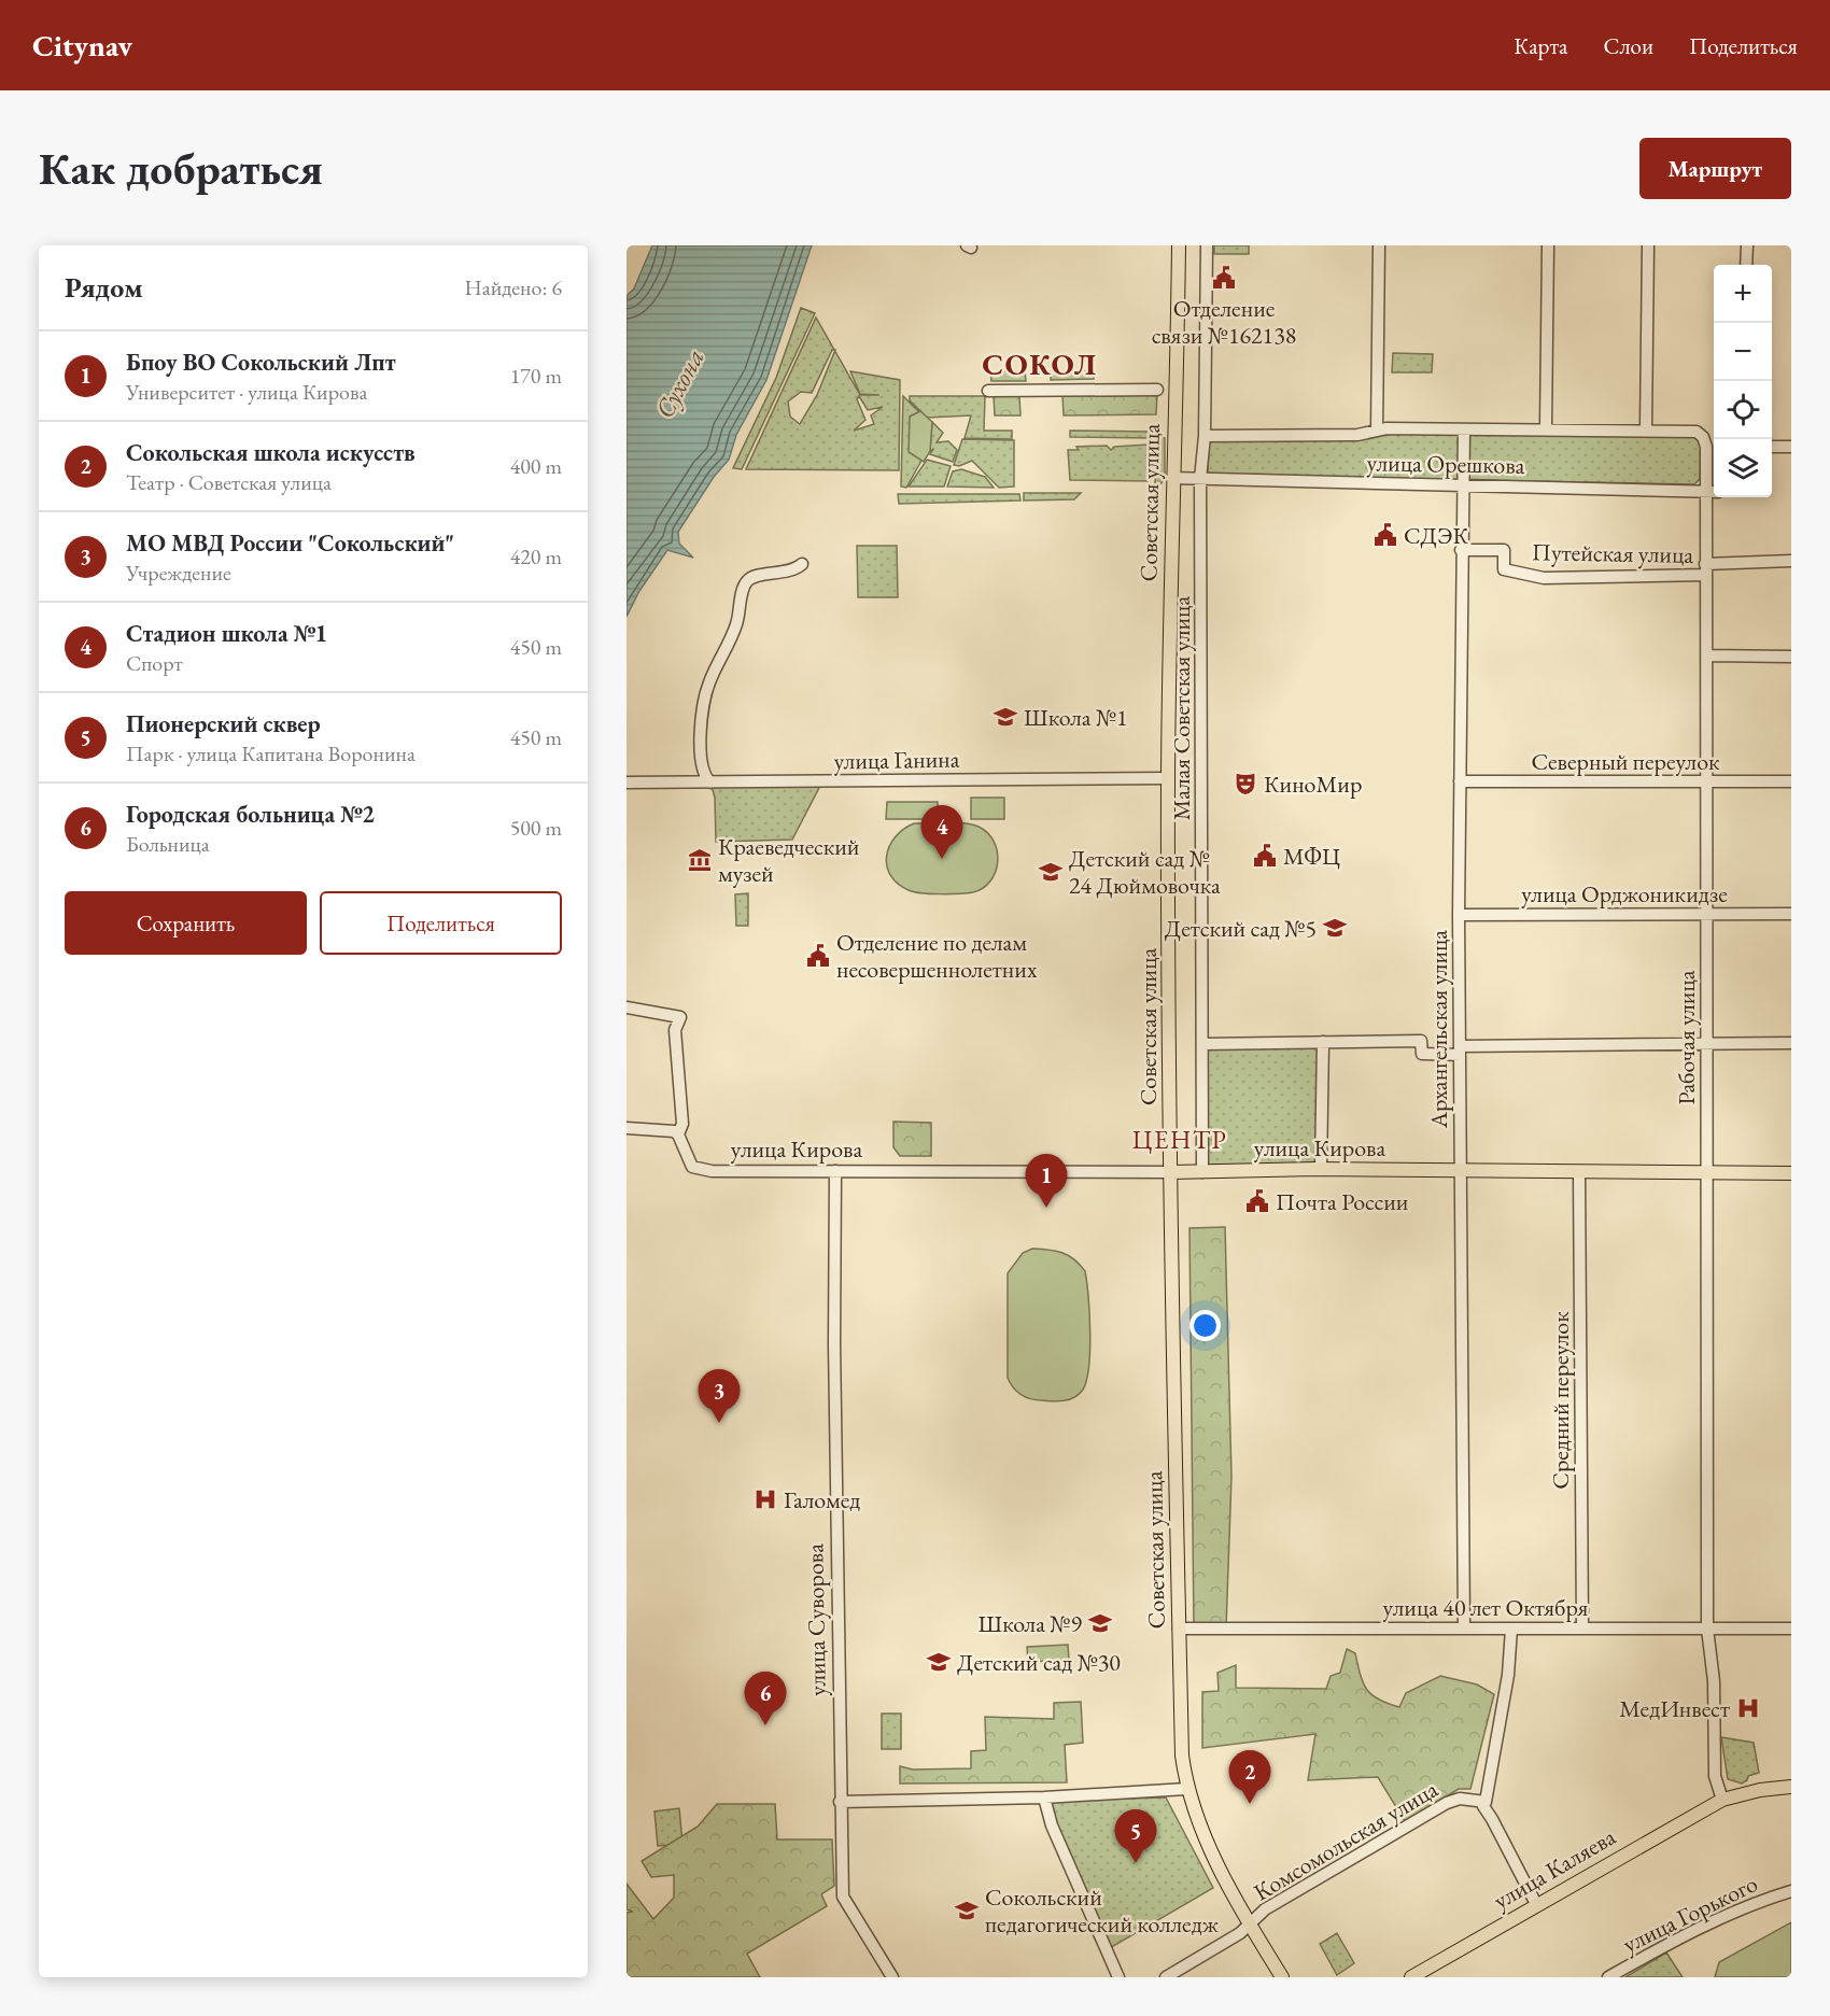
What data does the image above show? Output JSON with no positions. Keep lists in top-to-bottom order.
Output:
{
  "streets": {
    "main road": ["Советская улица", "улица Кирова", "улица Каляева"],
    "street": [
      "улица Орешкова",
      "Путейская улица",
      "Малая Советская улица",
      "улица Ганина",
      "Северный переулок",
      "улица Орджоникидзе",
      "Архангельская улица",
      "Рабочая улица",
      "Средний переулок",
      "улица 40 лет Октября",
      "улица Суворова",
      "Комсомольская улица",
      "улица Горького"
    ]
  },
  "crossings": [
    ["улица Орешкова", "Советская улица"],
    ["улица Орешкова", "Малая Советская улица"],
    ["улица Орешкова", "Архангельская улица"],
    ["улица Орешкова", "Рабочая улица"],
    ["Советская улица", "улица Ганина"],
    ["Советская улица", "улица Кирова"],
    ["Советская улица", "улица 40 лет Октября"],
    ["Советская улица", "Комсомольская улица"],
    ["Путейская улица", "Архангельская улица"],
    ["Путейская улица", "Рабочая улица"],
    ["Малая Советская улица", "улица Кирова"],
    ["Северный переулок", "Архангельская улица"],
    ["Северный переулок", "Рабочая улица"],
    ["улица Орджоникидзе", "Архангельская улица"],
    ["улица Орджоникидзе", "Рабочая улица"],
    ["Архангельская улица", "улица Кирова"],
    ["Архангельская улица", "улица 40 лет Октября"],
    ["Рабочая улица", "улица Кирова"],
    ["Рабочая улица", "улица 40 лет Октября"],
    ["Рабочая улица", "улица Каляева"],
    ["улица Кирова", "Средний переулок"],
    ["улица Кирова", "улица Суворова"],
    ["Средний переулок", "улица 40 лет Октября"]
  ],
  "districts": ["СОКОЛ", "ЦЕНТР"],
  "water": ["Сухона"],
  "places": {
    "public building": [
      "Отделение связи №162138",
      "СДЭК",
      "МФЦ",
      "Отделение по делам несовершеннолетних",
      "Почта России"
    ],
    "school or university": [
      "Школа №1",
      "Детский сад № 24 Дюймовочка",
      "Детский сад №5",
      "Школа №9",
      "Детский сад №30",
      "Сокольский педагогический колледж"
    ],
    "theatre": ["КиноМир"],
    "museum": ["Краеведческий музей"],
    "hospital": ["Галомед", "МедИнвест"]
  },
  "page": {
    "header": "Citynav",
    "nav": ["Карта", "Слои", "Поделиться"],
    "buttons": [
      "Маршрут",
      ["Сохранить", "Поделиться"]
    ],
    "title": "Как добраться",
    "heading": ["Рядом", "Найдено: 6"],
    "map_buttons": ["+", "−"],
    "list": [
      {
        "mark": "1",
        "name": "Бпоу ВО Сокольский Лпт",
        "note": "Университет · улица Кирова",
        "value": "170 m"
      },
      {
        "mark": "2",
        "name": "Сокольская школа искусств",
        "note": "Театр · Советская улица",
        "value": "400 m"
      },
      {
        "mark": "3",
        "name": "МО МВД России \"Сокольский\"",
        "note": "Учреждение",
        "value": "420 m"
      },
      {
        "mark": "4",
        "name": "Стадион школа №1",
        "note": "Спорт",
        "value": "450 m"
      },
      {
        "mark": "5",
        "name": "Пионерский сквер",
        "note": "Парк · улица Капитана Воронина",
        "value": "450 m"
      },
      {
        "mark": "6",
        "name": "Городская больница №2",
        "note": "Больница",
        "value": "500 m"
      }
    ],
    "pins": [
      "4",
      "1",
      "3",
      "6",
      "2",
      "5"
    ]
  }
}
